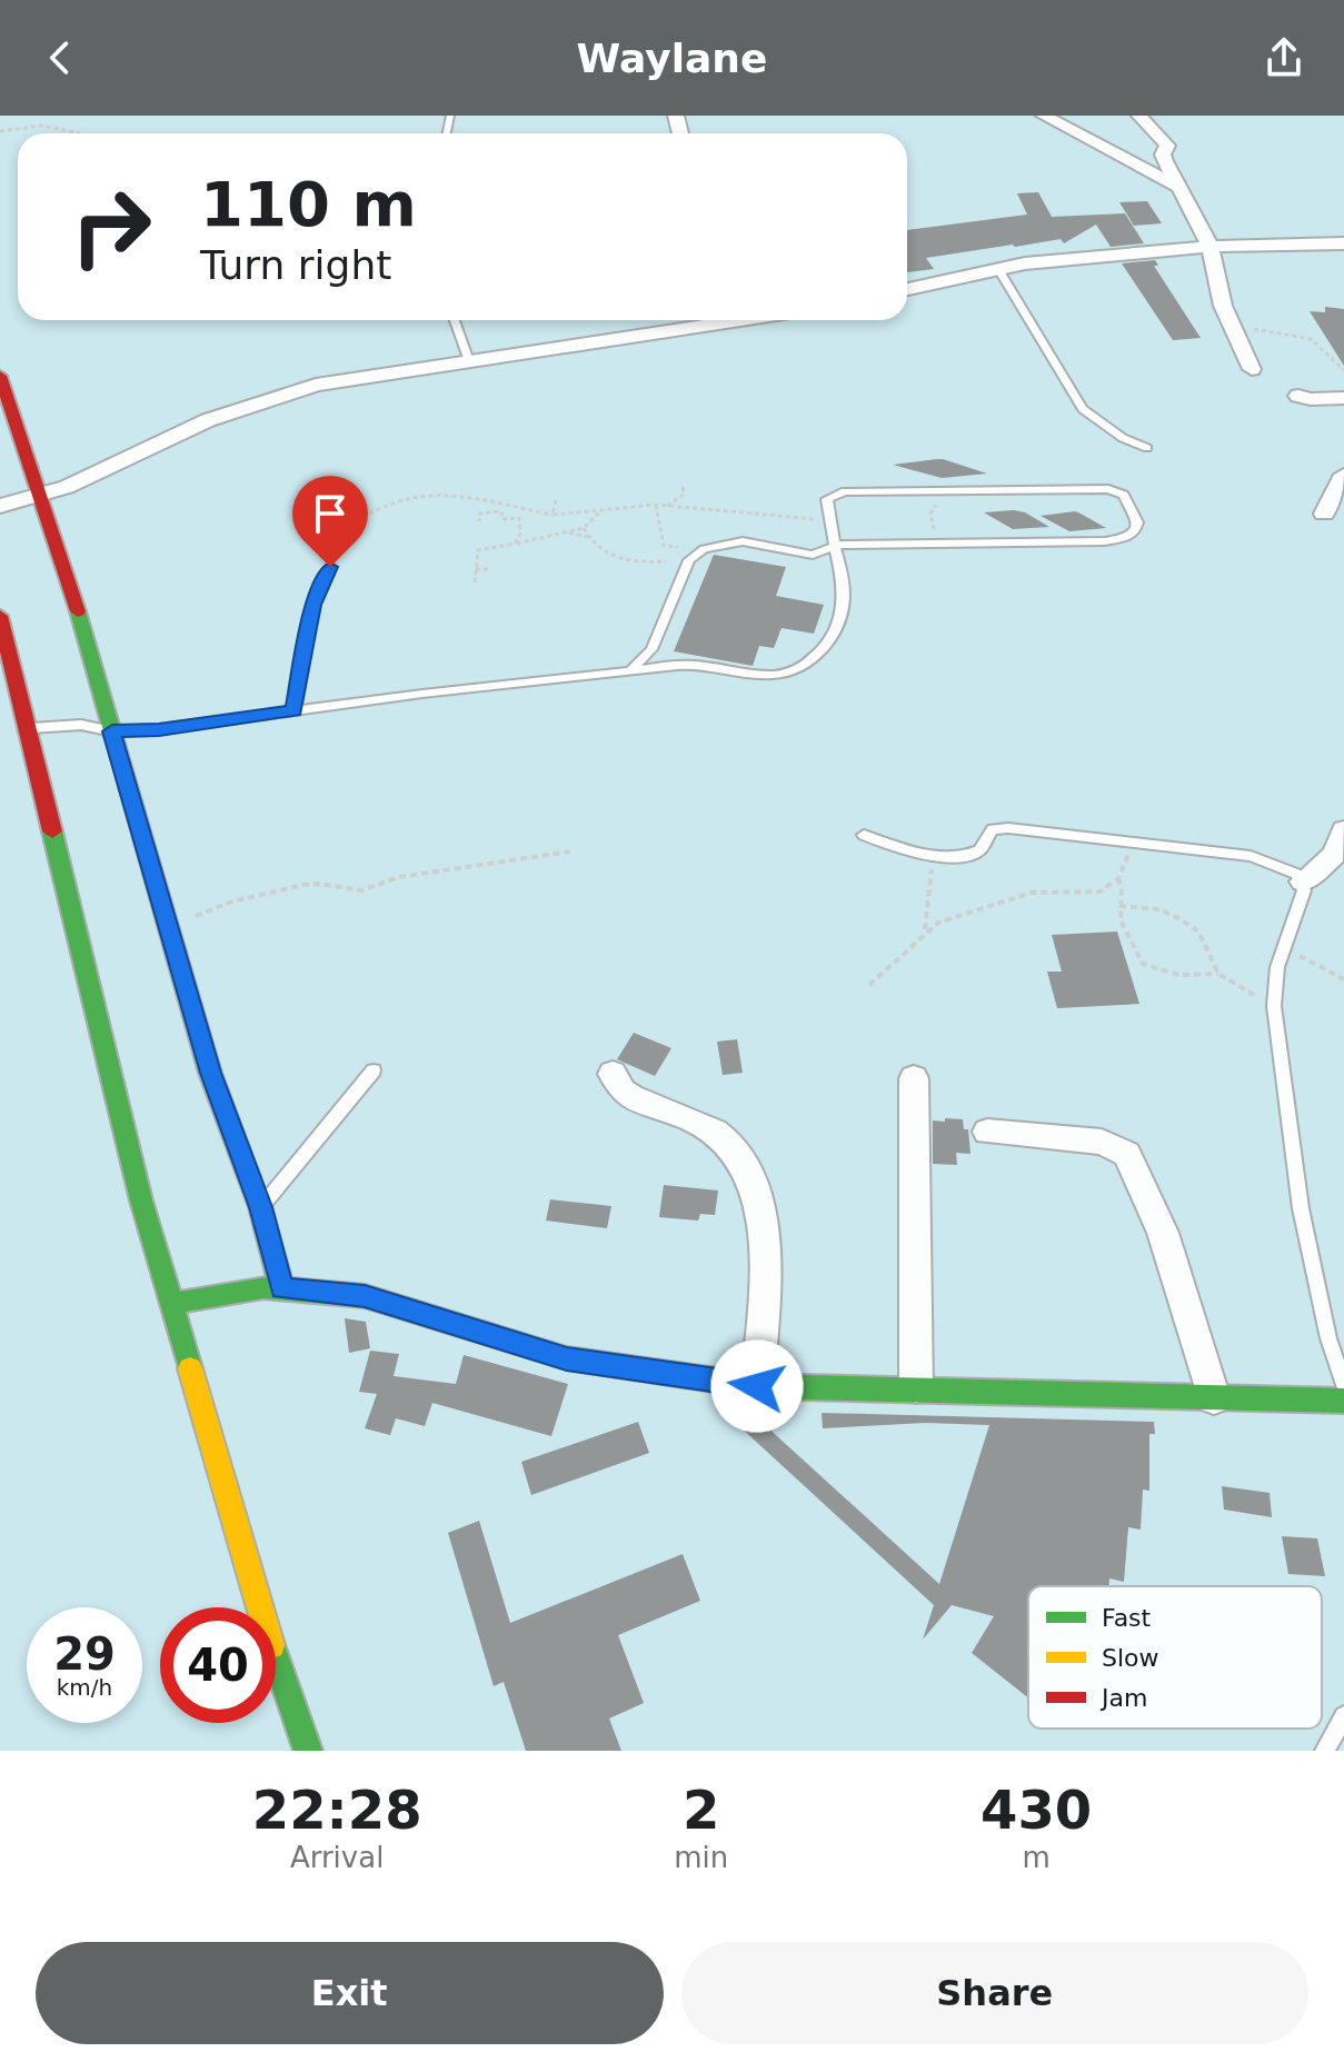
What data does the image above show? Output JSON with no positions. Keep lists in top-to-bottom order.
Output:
{
  "legend": ["Fast", "Slow", "Jam"],
  "page": {
    "header": "Waylane",
    "turn": ["110 m", "Turn right"],
    "speed": "29 km/h",
    "limit": "40",
    "eta": [
      "22:28",
      "Arrival",
      "2",
      "min",
      "430",
      "m"
    ],
    "buttons": ["Exit", "Share"]
  }
}
